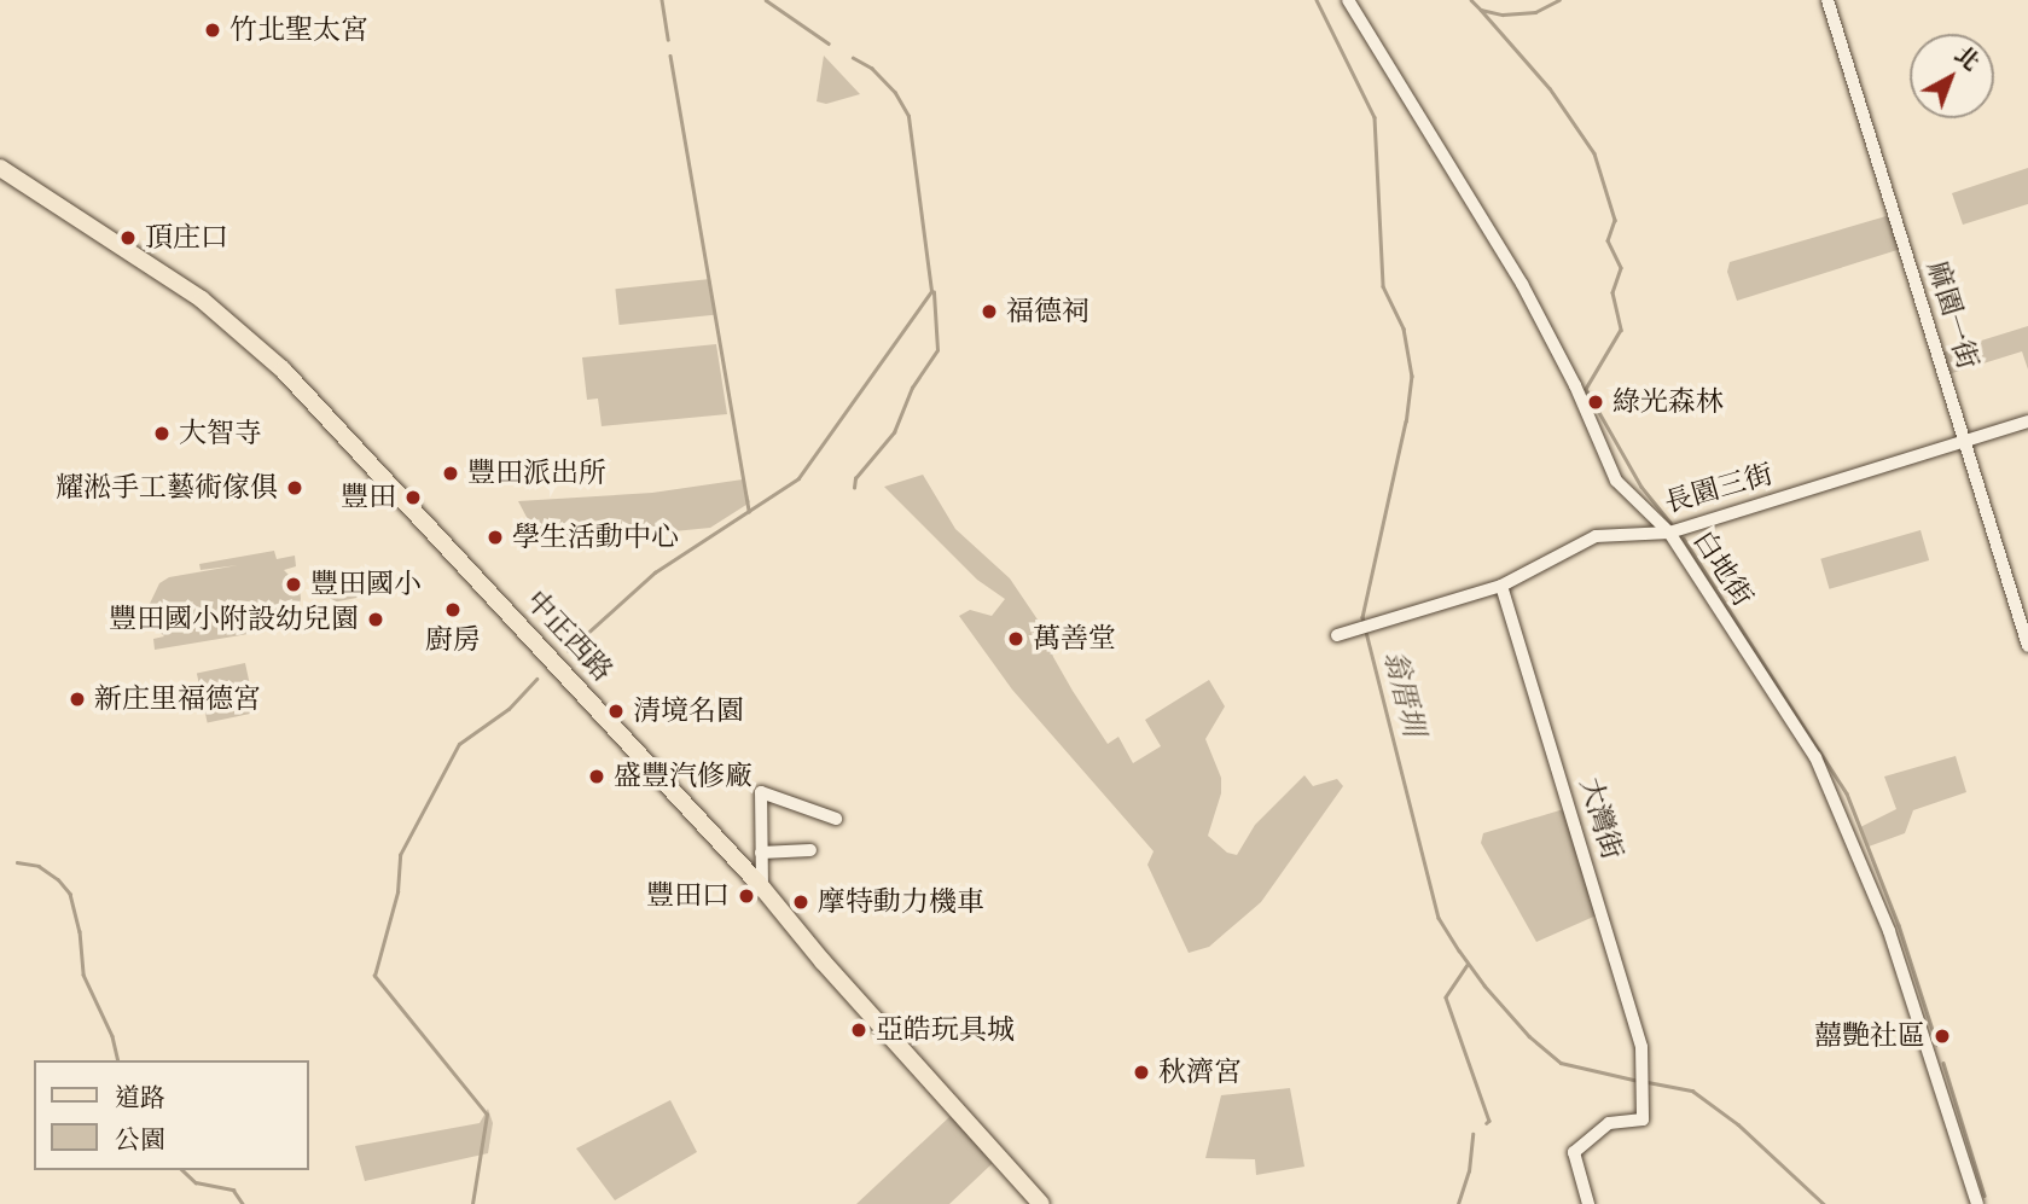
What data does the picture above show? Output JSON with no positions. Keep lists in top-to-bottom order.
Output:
{
  "streets": {
    "main road": ["中正西路"],
    "street": [
      "麻園一街",
      "長園三街",
      "白地街",
      "大灣街"
    ]
  },
  "crossings": [
    ["麻園一街", "長園三街"],
    ["長園三街", "白地街"],
    ["長園三街", "大灣街"]
  ],
  "water": ["翁厝圳"],
  "places": [
    "竹北聖太宮",
    "頂庄口",
    "福德祠",
    "綠光森林",
    "大智寺",
    "豐田派出所",
    "耀淞手工藝術傢俱",
    "豐田",
    "學生活動中心",
    "豐田國小",
    "廚房",
    "豐田國小附設幼兒園",
    "萬善堂",
    "新庄里福德宮",
    "清境名園",
    "盛豐汽修廠",
    "豐田口",
    "摩特動力機車",
    "亞皓玩具城",
    "囍艷社區",
    "秋濟宮"
  ],
  "legend": ["道路", "公園"],
  "north": "top right"
}
